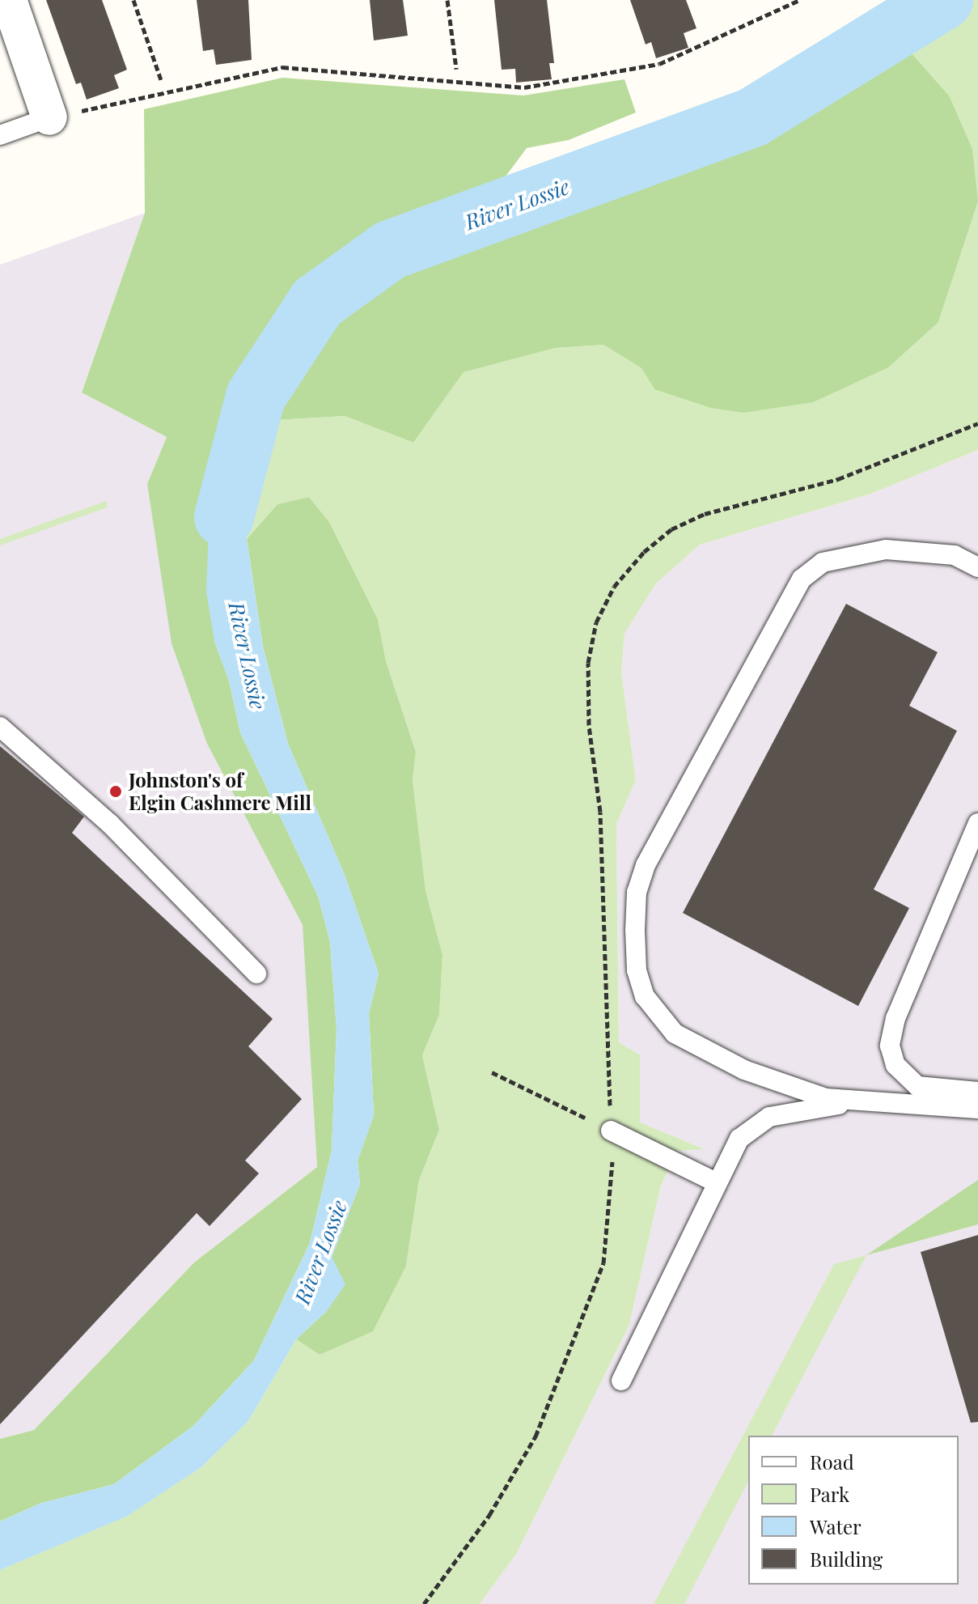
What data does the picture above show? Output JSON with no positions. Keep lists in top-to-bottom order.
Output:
{
  "water": ["River Lossie"],
  "places": ["Johnston's of Elgin Cashmere Mill"],
  "legend": [
    "Road",
    "Park",
    "Water",
    "Building"
  ]
}
